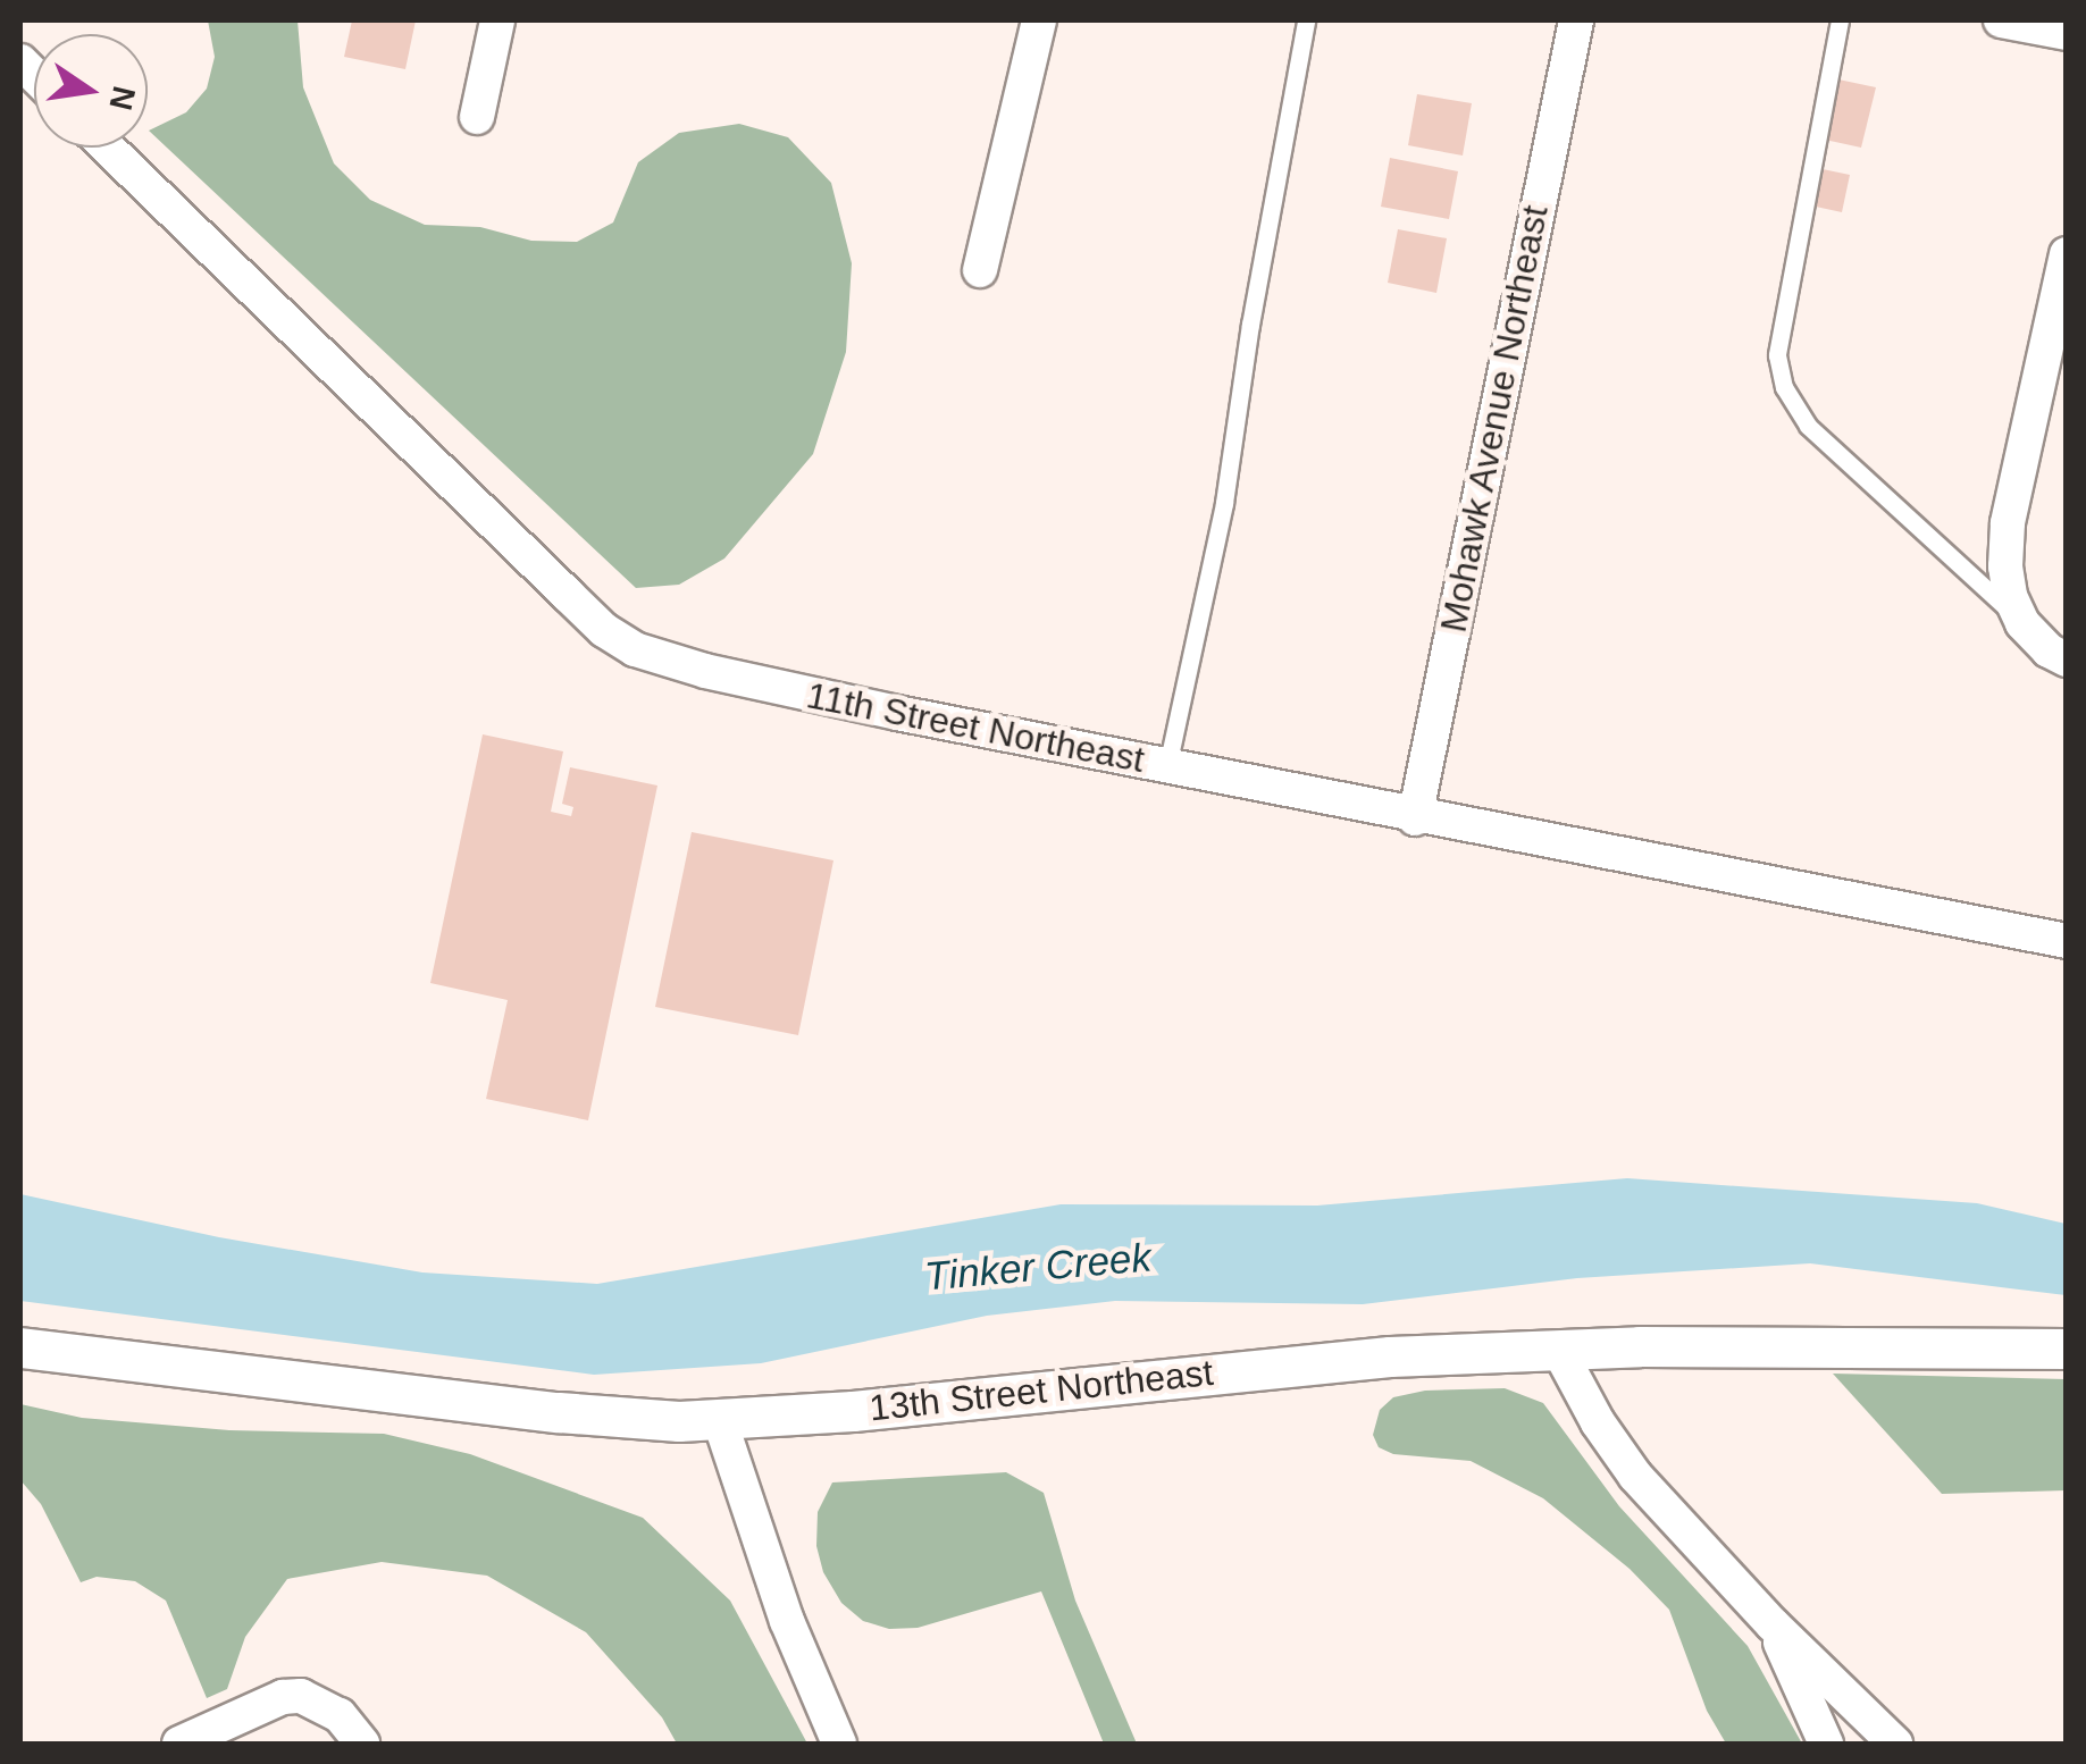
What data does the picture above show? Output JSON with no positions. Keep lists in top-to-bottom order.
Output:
{
  "streets": {
    "street": ["Mohawk Avenue Northeast", "11th Street Northeast", "13th Street Northeast"]
  },
  "crossings": [
    ["Mohawk Avenue Northeast", "11th Street Northeast"]
  ],
  "water": ["Tinker Creek"],
  "north": "right"
}
